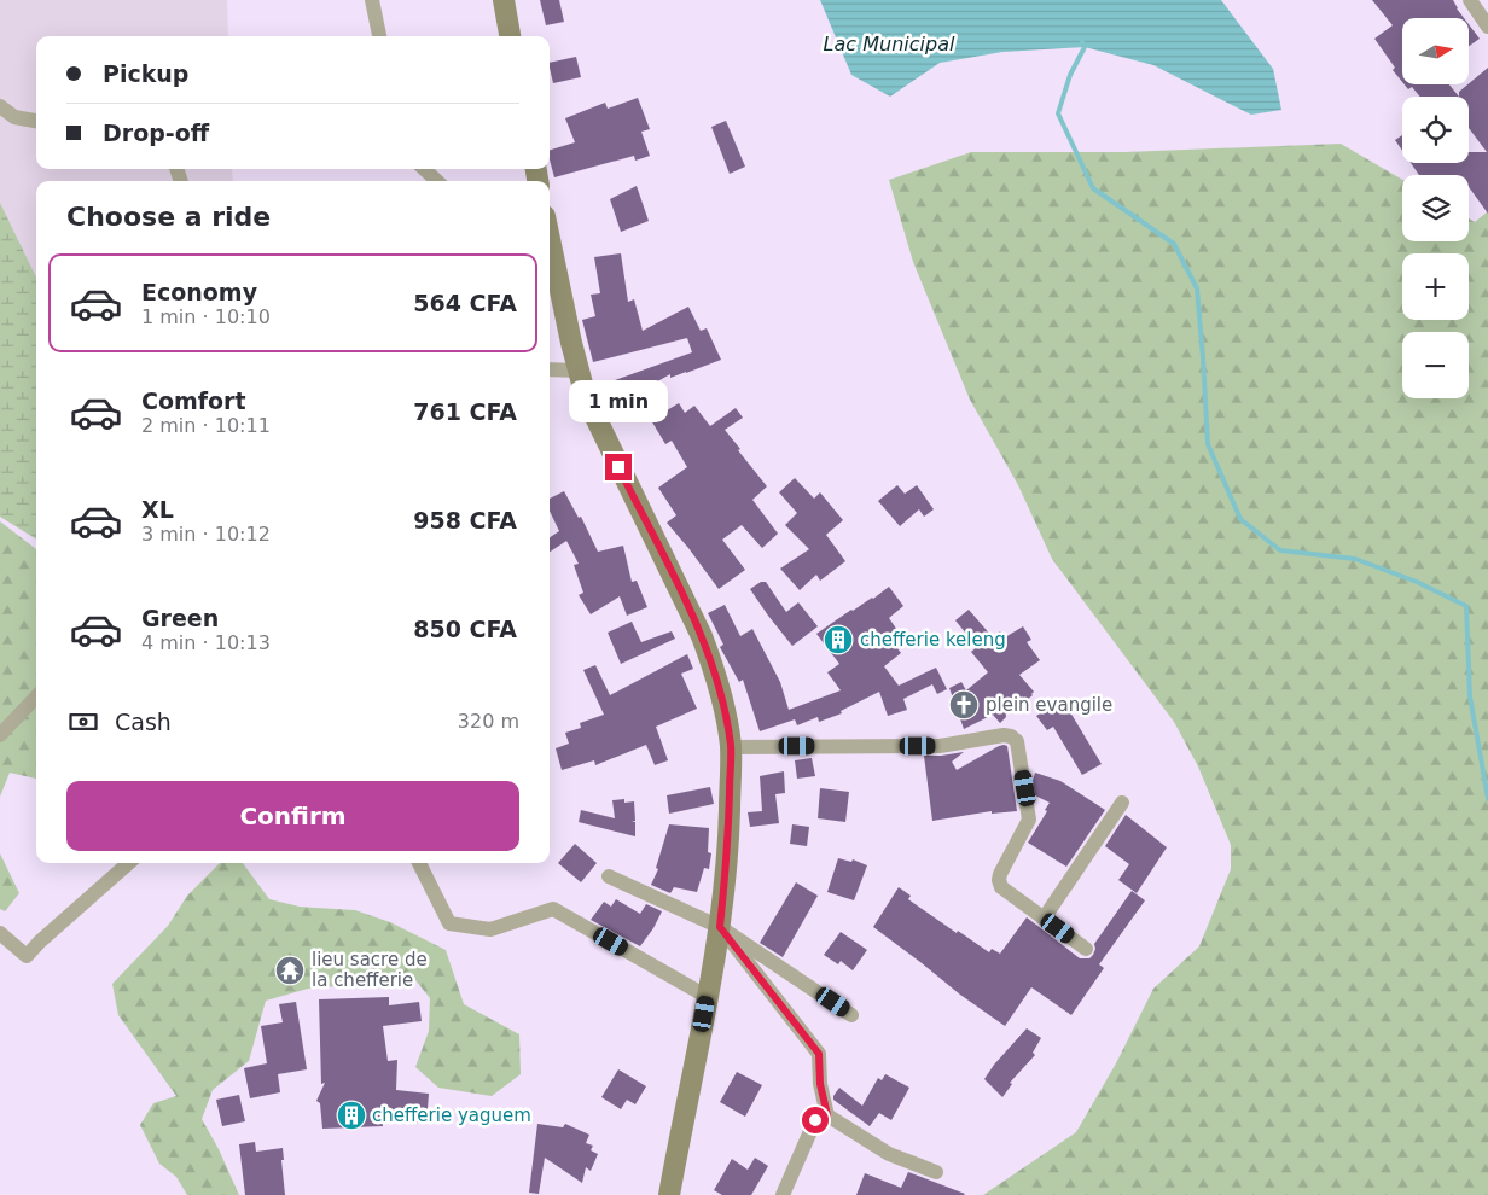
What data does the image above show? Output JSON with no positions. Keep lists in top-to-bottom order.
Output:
{
  "water": ["Lac Municipal"],
  "places": {
    "building": ["chefferie keleng", "chefferie yaguem"],
    "church": ["plein evangile"],
    "temple": ["lieu sacre de la chefferie"]
  },
  "north": "right",
  "page": {
    "map_buttons": ["+", "−"],
    "banner": ["Pickup", "Drop-off"],
    "heading": "Choose a ride",
    "list": [
      {
        "name": "Economy",
        "note": "1 min · 10:10",
        "value": "564 CFA"
      },
      {
        "name": "Comfort",
        "note": "2 min · 10:11",
        "value": "761 CFA"
      },
      {
        "name": "XL",
        "note": "3 min · 10:12",
        "value": "958 CFA"
      },
      {
        "name": "Green",
        "note": "4 min · 10:13",
        "value": "850 CFA"
      }
    ],
    "bubble": "1 min",
    "pay": ["Cash", "320 m"],
    "buttons": "Confirm"
  }
}
